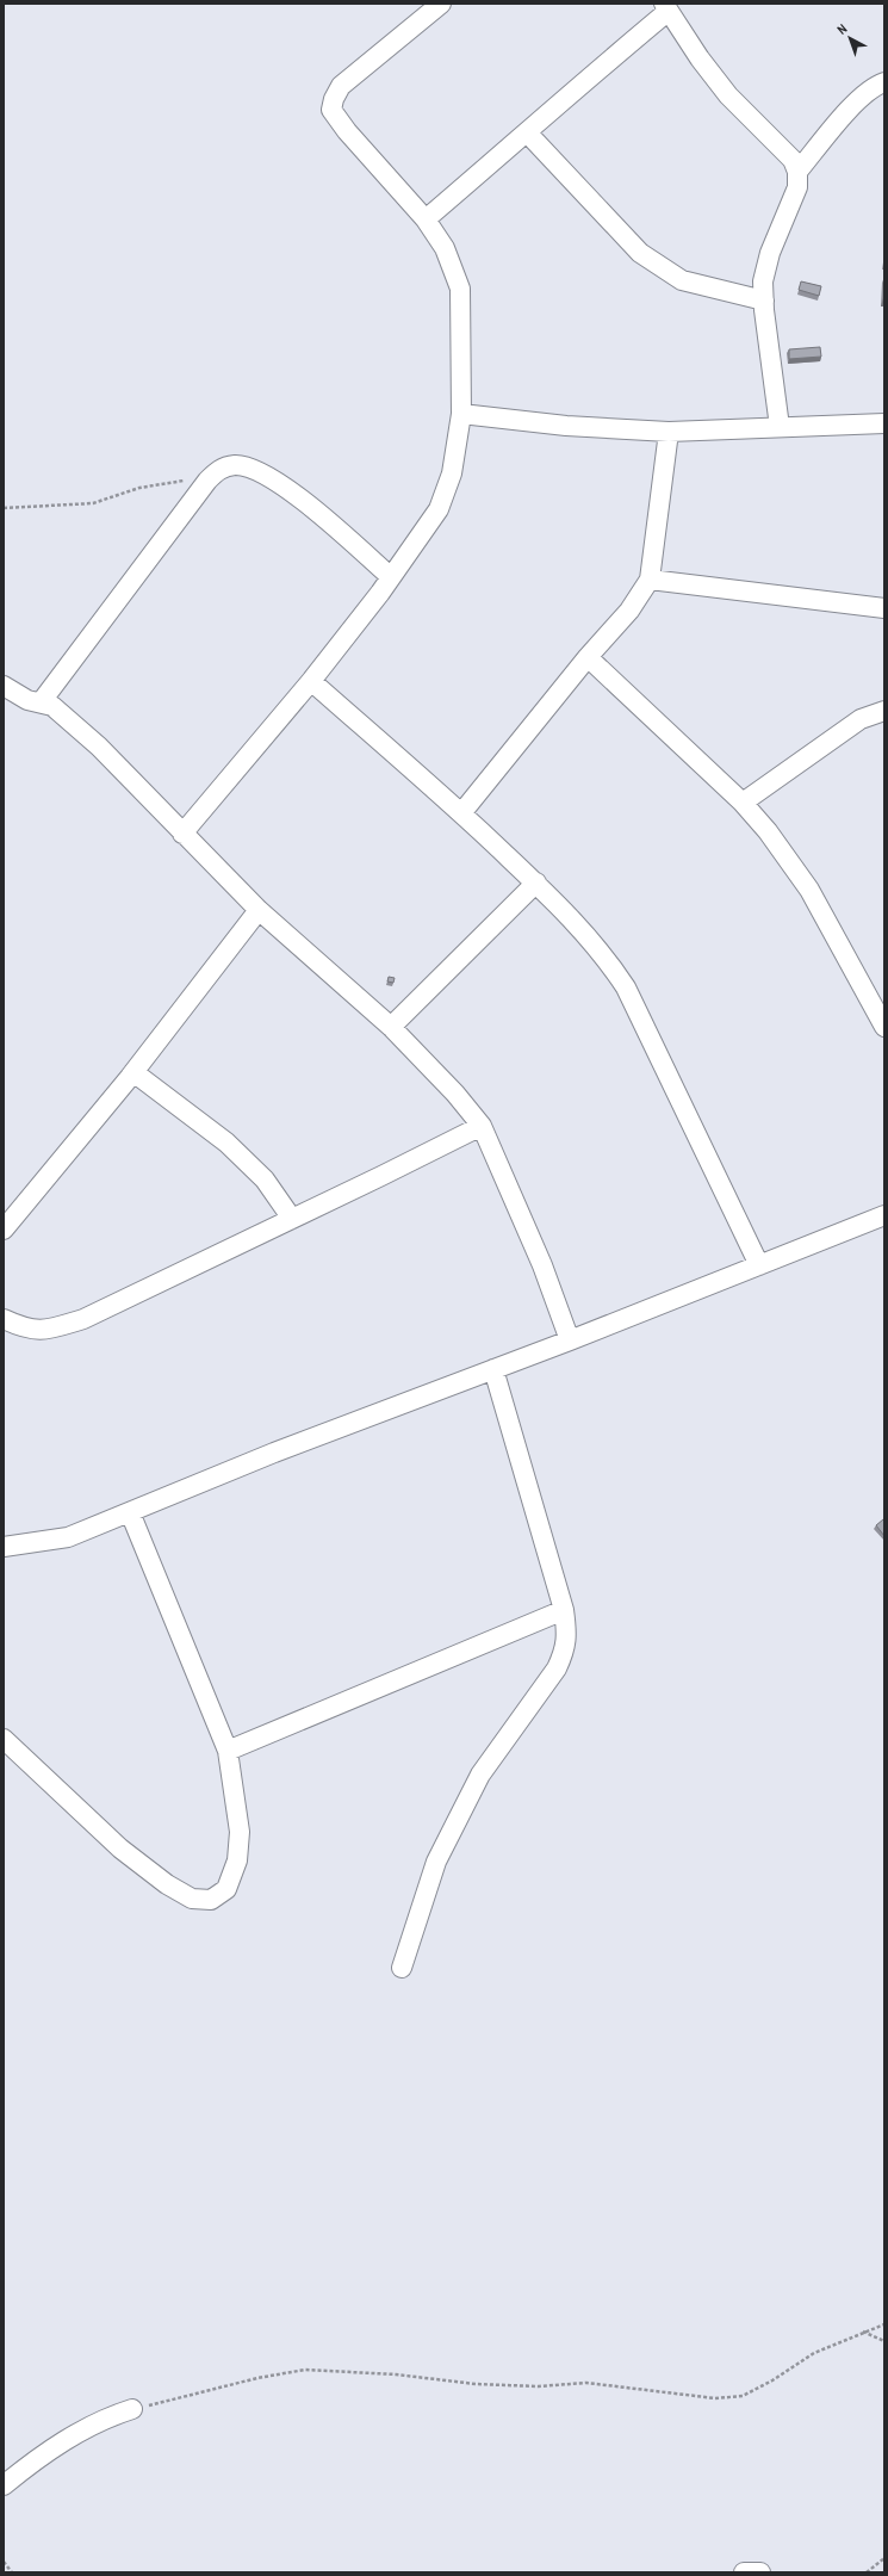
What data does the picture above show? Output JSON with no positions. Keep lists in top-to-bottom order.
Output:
{
  "north": "top left"
}
